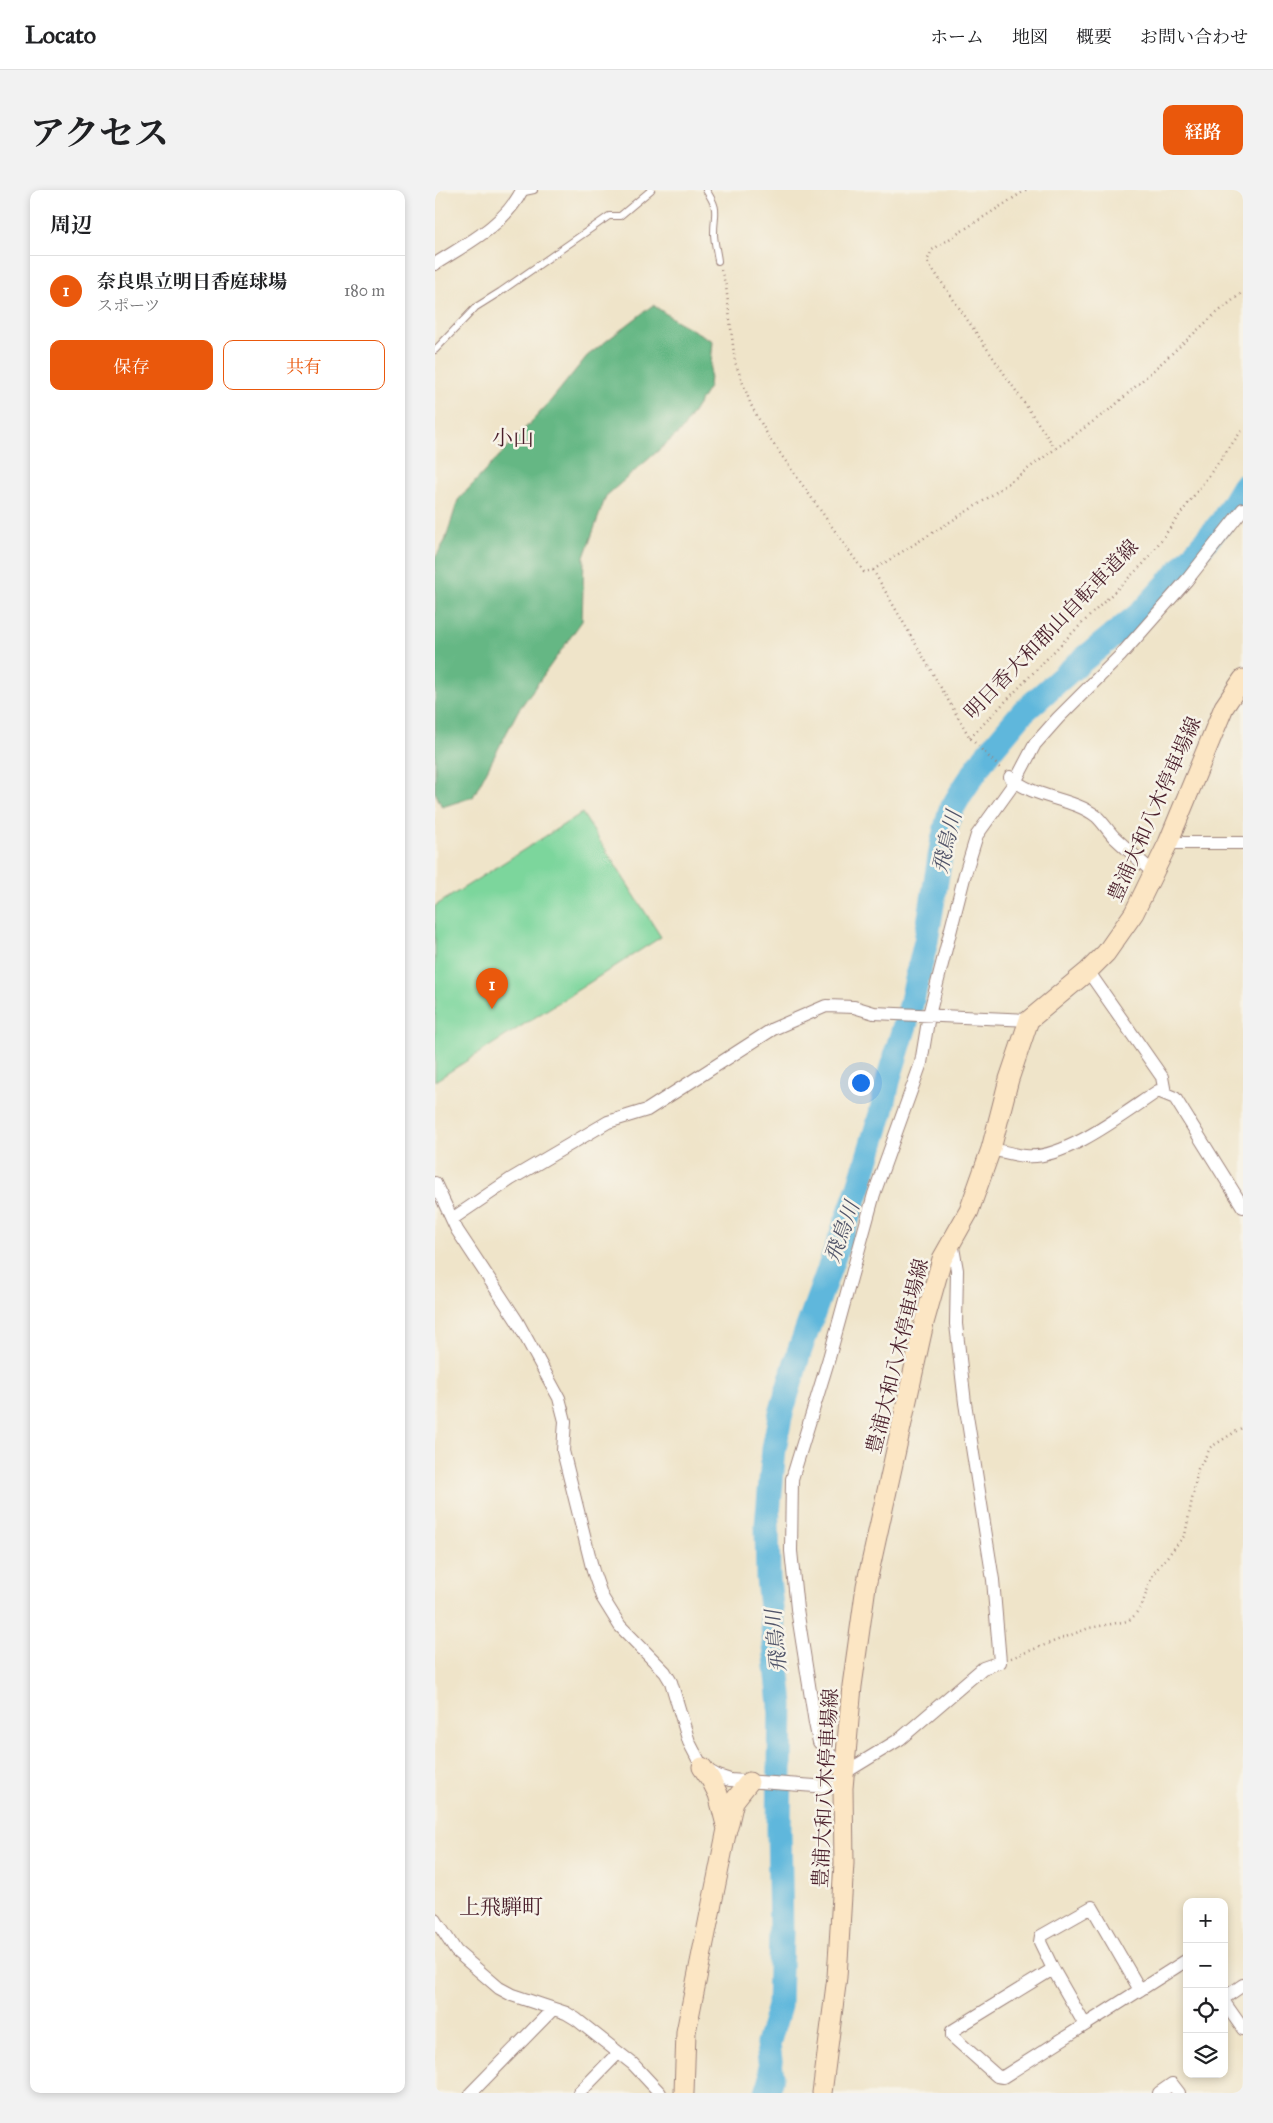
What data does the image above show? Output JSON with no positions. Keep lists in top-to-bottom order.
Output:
{
  "streets": {
    "main road": ["豊浦大和八木停車場線"],
    "path": ["明日香大和郡山自転車道線"]
  },
  "districts": ["小山", "上飛騨町"],
  "water": ["飛鳥川"],
  "page": {
    "header": "Locato",
    "nav": [
      "ホーム",
      "地図",
      "概要",
      "お問い合わせ"
    ],
    "title": "アクセス",
    "buttons": [
      "経路",
      ["保存", "共有"]
    ],
    "heading": "周辺",
    "list": [
      {
        "mark": "1",
        "name": "奈良県立明日香庭球場",
        "note": "スポーツ",
        "value": "180 m"
      }
    ],
    "pins": "1",
    "map_buttons": ["+", "−"]
  }
}
